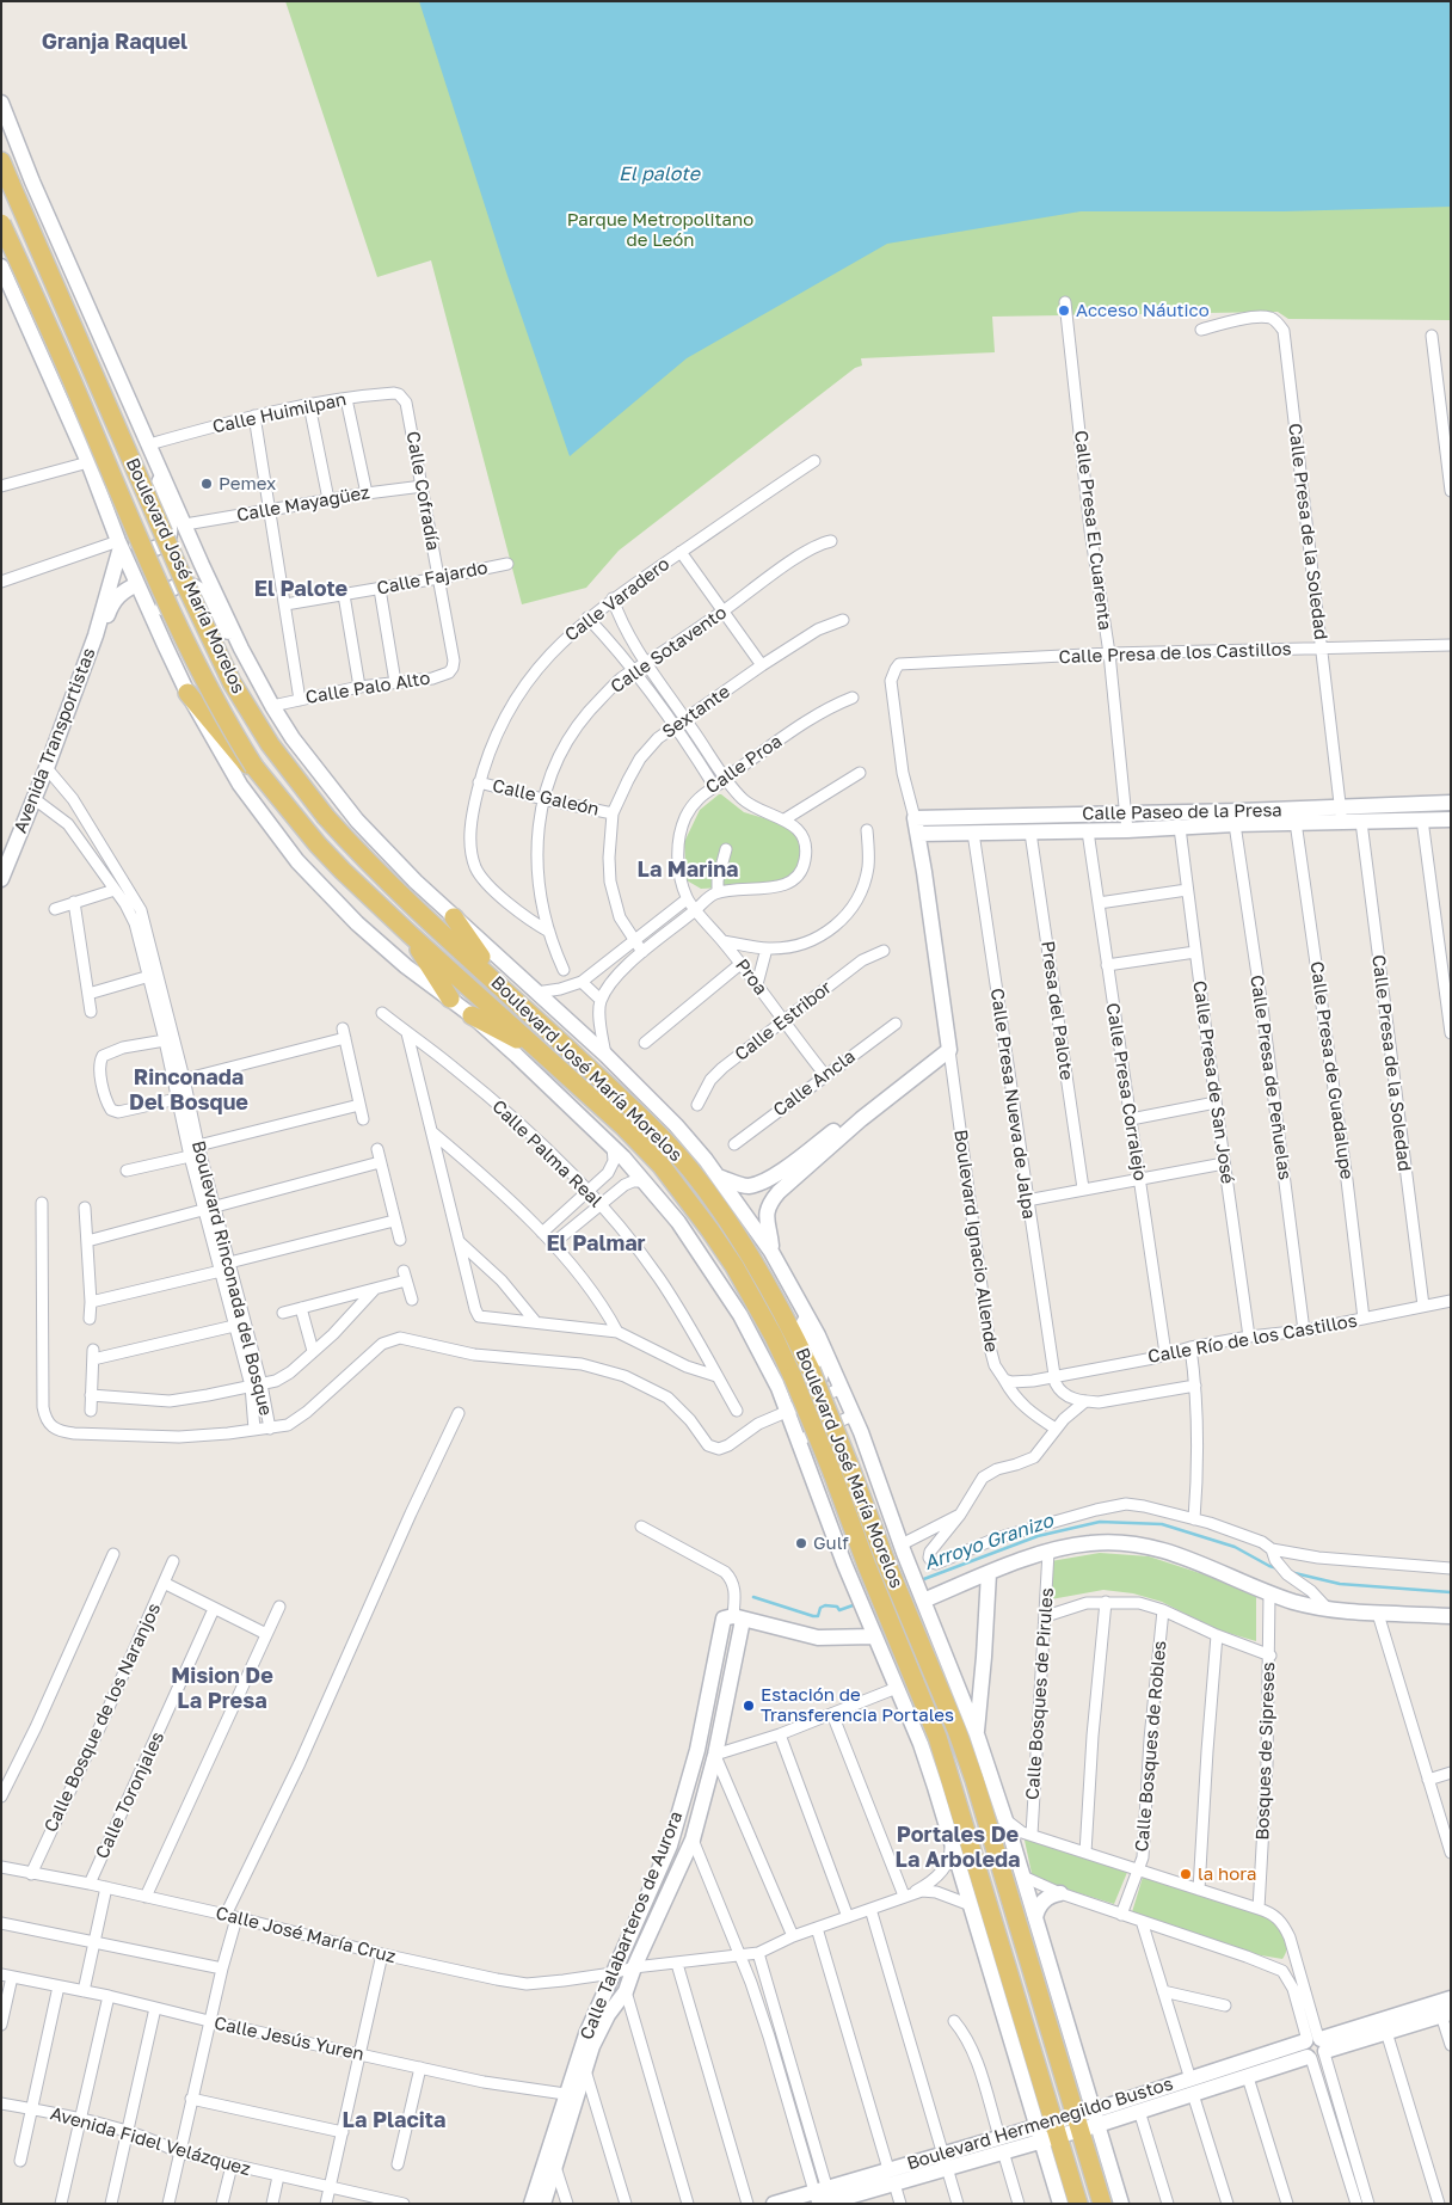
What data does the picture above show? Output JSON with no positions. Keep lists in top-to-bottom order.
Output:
{
  "streets": {
    "main road": ["Boulevard José María Morelos"],
    "street": [
      "Calle Huimilpan",
      "Calle Cofradía",
      "Calle Mayagüez",
      "Calle Presa El Cuarenta",
      "Calle Presa de la Soledad",
      "Calle Fajardo",
      "Calle Varadero",
      "Calle Sotavento",
      "Calle Presa de los Castillos",
      "Calle Palo Alto",
      "Sextante",
      "Avenida Transportistas",
      "Calle Proa",
      "Calle Galeón",
      "Calle Paseo de la Presa",
      "Proa",
      "Presa del Palote",
      "Calle Estribor",
      "Calle Presa de Guadalupe",
      "Calle Presa de Peñuelas",
      "Calle Presa de San José",
      "Calle Ancla",
      "Calle Presa Corralejo",
      "Calle Presa Nueva de Jalpa",
      "Calle Palma Real",
      "Boulevard Ignacio Allende",
      "Boulevard Rinconada del Bosque",
      "Calle Río de los Castillos",
      "Calle Bosques de Pirules",
      "Calle Bosque de los Naranjos",
      "Calle Bosques de Robles",
      "Bosques de Sipreses",
      "Calle Toronjales",
      "Calle Talabarteros de Aurora",
      "Calle José María Cruz",
      "Calle Jesús Yuren",
      "Boulevard Hermenegildo Bustos",
      "Avenida Fidel Velázquez"
    ]
  },
  "crossings": [
    ["Calle Huimilpan", "Calle Cofradía"],
    ["Calle Huimilpan", "Boulevard José María Morelos"],
    ["Calle Cofradía", "Calle Mayagüez"],
    ["Calle Cofradía", "Calle Fajardo"],
    ["Calle Cofradía", "Calle Palo Alto"],
    ["Calle Mayagüez", "Boulevard José María Morelos"],
    ["Calle Presa El Cuarenta", "Calle Presa de los Castillos"],
    ["Calle Presa El Cuarenta", "Calle Paseo de la Presa"],
    ["Calle Presa de la Soledad", "Calle Presa de los Castillos"],
    ["Calle Presa de la Soledad", "Calle Paseo de la Presa"],
    ["Calle Presa de la Soledad", "Calle Río de los Castillos"],
    ["Boulevard José María Morelos", "Calle Palo Alto"],
    ["Boulevard José María Morelos", "Avenida Transportistas"],
    ["Boulevard José María Morelos", "Boulevard Hermenegildo Bustos"],
    ["Calle Varadero", "Calle Sotavento"],
    ["Calle Varadero", "Calle Galeón"],
    ["Calle Sotavento", "Calle Galeón"],
    ["Calle Presa de los Castillos", "Boulevard Ignacio Allende"],
    ["Sextante", "Calle Galeón"],
    ["Avenida Transportistas", "Boulevard Rinconada del Bosque"],
    ["Calle Paseo de la Presa", "Presa del Palote"],
    ["Calle Paseo de la Presa", "Calle Presa de Guadalupe"],
    ["Calle Paseo de la Presa", "Calle Presa de Peñuelas"],
    ["Calle Paseo de la Presa", "Calle Presa de San José"],
    ["Calle Paseo de la Presa", "Calle Presa Corralejo"],
    ["Calle Paseo de la Presa", "Calle Presa Nueva de Jalpa"],
    ["Calle Paseo de la Presa", "Boulevard Ignacio Allende"],
    ["Proa", "Calle Estribor"],
    ["Proa", "Calle Ancla"],
    ["Calle Presa de Guadalupe", "Calle Río de los Castillos"],
    ["Calle Presa de Peñuelas", "Calle Río de los Castillos"],
    ["Calle Presa de San José", "Calle Río de los Castillos"],
    ["Calle Presa Corralejo", "Calle Río de los Castillos"],
    ["Calle Presa Nueva de Jalpa", "Calle Río de los Castillos"],
    ["Calle Bosque de los Naranjos", "Calle José María Cruz"],
    ["Calle Toronjales", "Calle José María Cruz"],
    ["Calle Talabarteros de Aurora", "Calle José María Cruz"],
    ["Calle Talabarteros de Aurora", "Calle Jesús Yuren"]
  ],
  "districts": [
    "Granja Raquel",
    "El Palote",
    "La Marina",
    "Rinconada Del Bosque",
    "El Palmar",
    "Mision De La Presa",
    "Portales De La Arboleda",
    "La Placita"
  ],
  "water": ["El palote", "Arroyo Granizo"],
  "parks": ["Parque Metropolitano de León"],
  "places": [
    "Acceso Náutico",
    "Pemex",
    "Gulf",
    "Estación de Transferencia Portales",
    "la hora"
  ]
}
